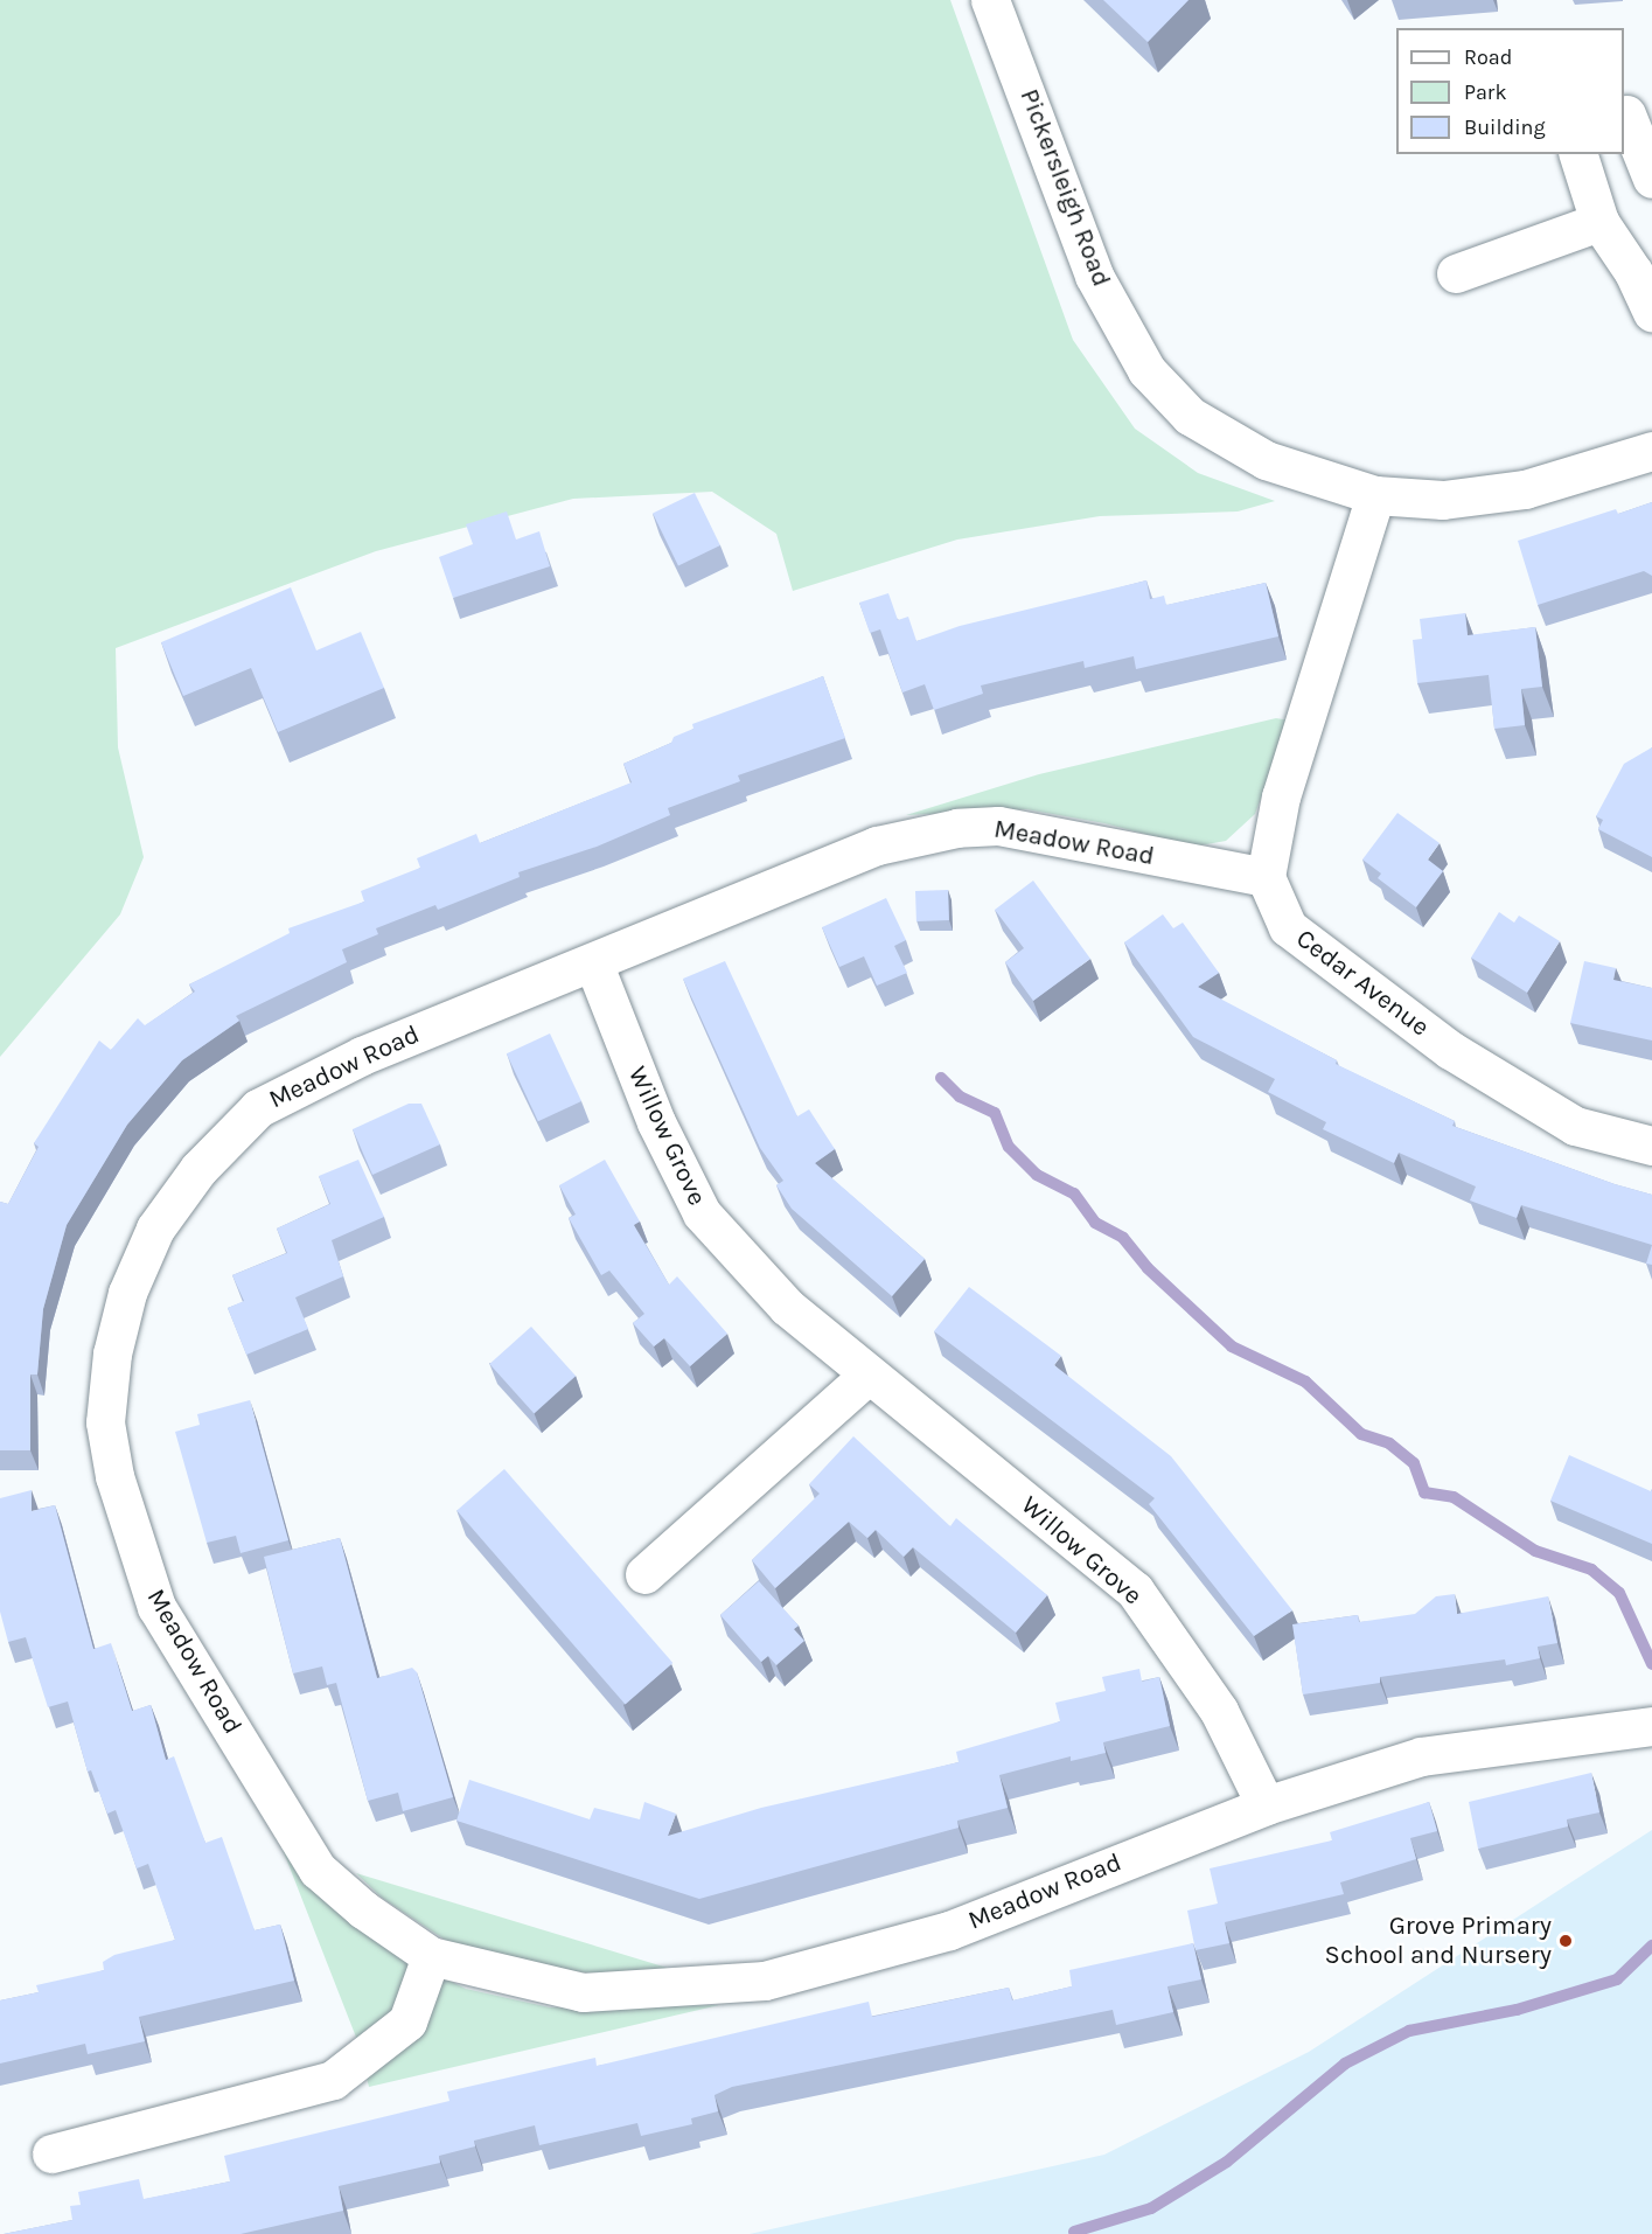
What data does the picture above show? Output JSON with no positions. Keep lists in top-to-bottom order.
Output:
{
  "streets": {
    "street": [
      "Pickersleigh Road",
      "Meadow Road",
      "Cedar Avenue",
      "Willow Grove"
    ]
  },
  "crossings": [
    ["Meadow Road", "Cedar Avenue"],
    ["Meadow Road", "Willow Grove"]
  ],
  "places": ["Grove Primary School and Nursery"],
  "legend": ["Road", "Park", "Building"]
}
